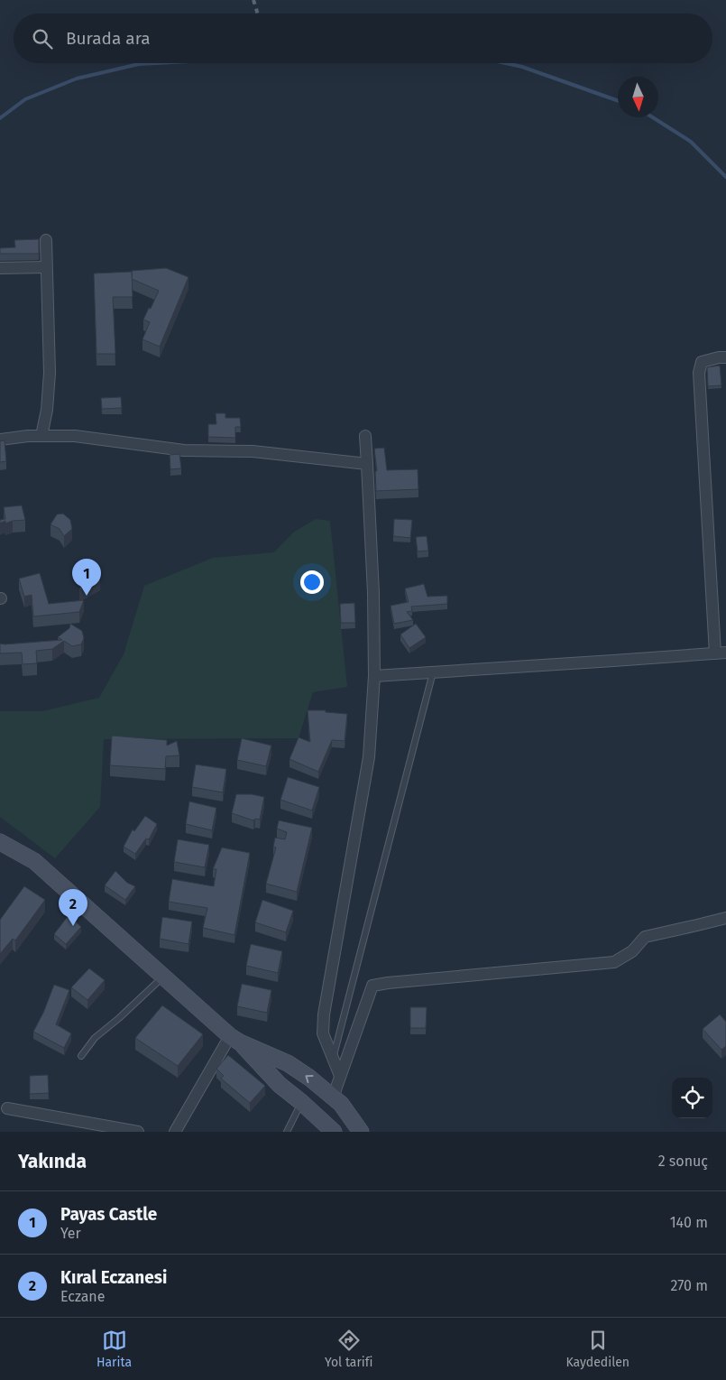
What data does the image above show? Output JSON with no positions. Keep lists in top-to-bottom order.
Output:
{
  "north": "bottom",
  "page": {
    "search": "Burada ara",
    "pins": ["1", "2"],
    "heading": ["Yakında", "2 sonuç"],
    "list": [
      {
        "mark": "1",
        "name": "Payas Castle",
        "note": "Yer",
        "value": "140 m"
      },
      {
        "mark": "2",
        "name": "Kıral Eczanesi",
        "note": "Eczane",
        "value": "270 m"
      }
    ],
    "nav": ["Harita", "Yol tarifi", "Kaydedilen"]
  }
}
